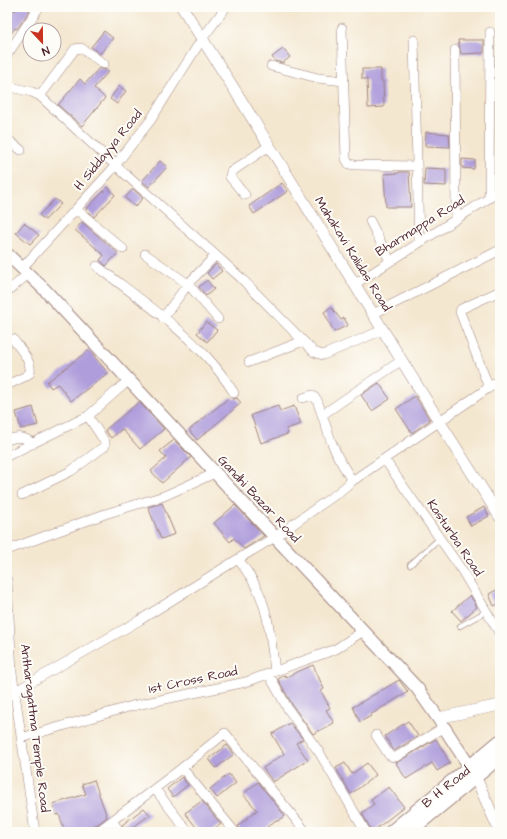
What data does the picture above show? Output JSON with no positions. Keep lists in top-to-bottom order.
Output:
{
  "streets": {
    "main road": ["Gandhi Bazar Road", "B H Road"],
    "street": [
      "H Siddayya Road",
      "Bharmappa Road",
      "Mahakavi Kalidas Road",
      "Kasturba Road",
      "1st Cross Road",
      "Antharagattma Temple Road"
    ]
  },
  "crossings": [
    ["H Siddayya Road", "Mahakavi Kalidas Road"],
    ["H Siddayya Road", "Gandhi Bazar Road"],
    ["Bharmappa Road", "Mahakavi Kalidas Road"],
    ["Gandhi Bazar Road", "1st Cross Road"],
    ["Gandhi Bazar Road", "B H Road"],
    ["1st Cross Road", "Antharagattma Temple Road"]
  ],
  "north": "bottom"
}
